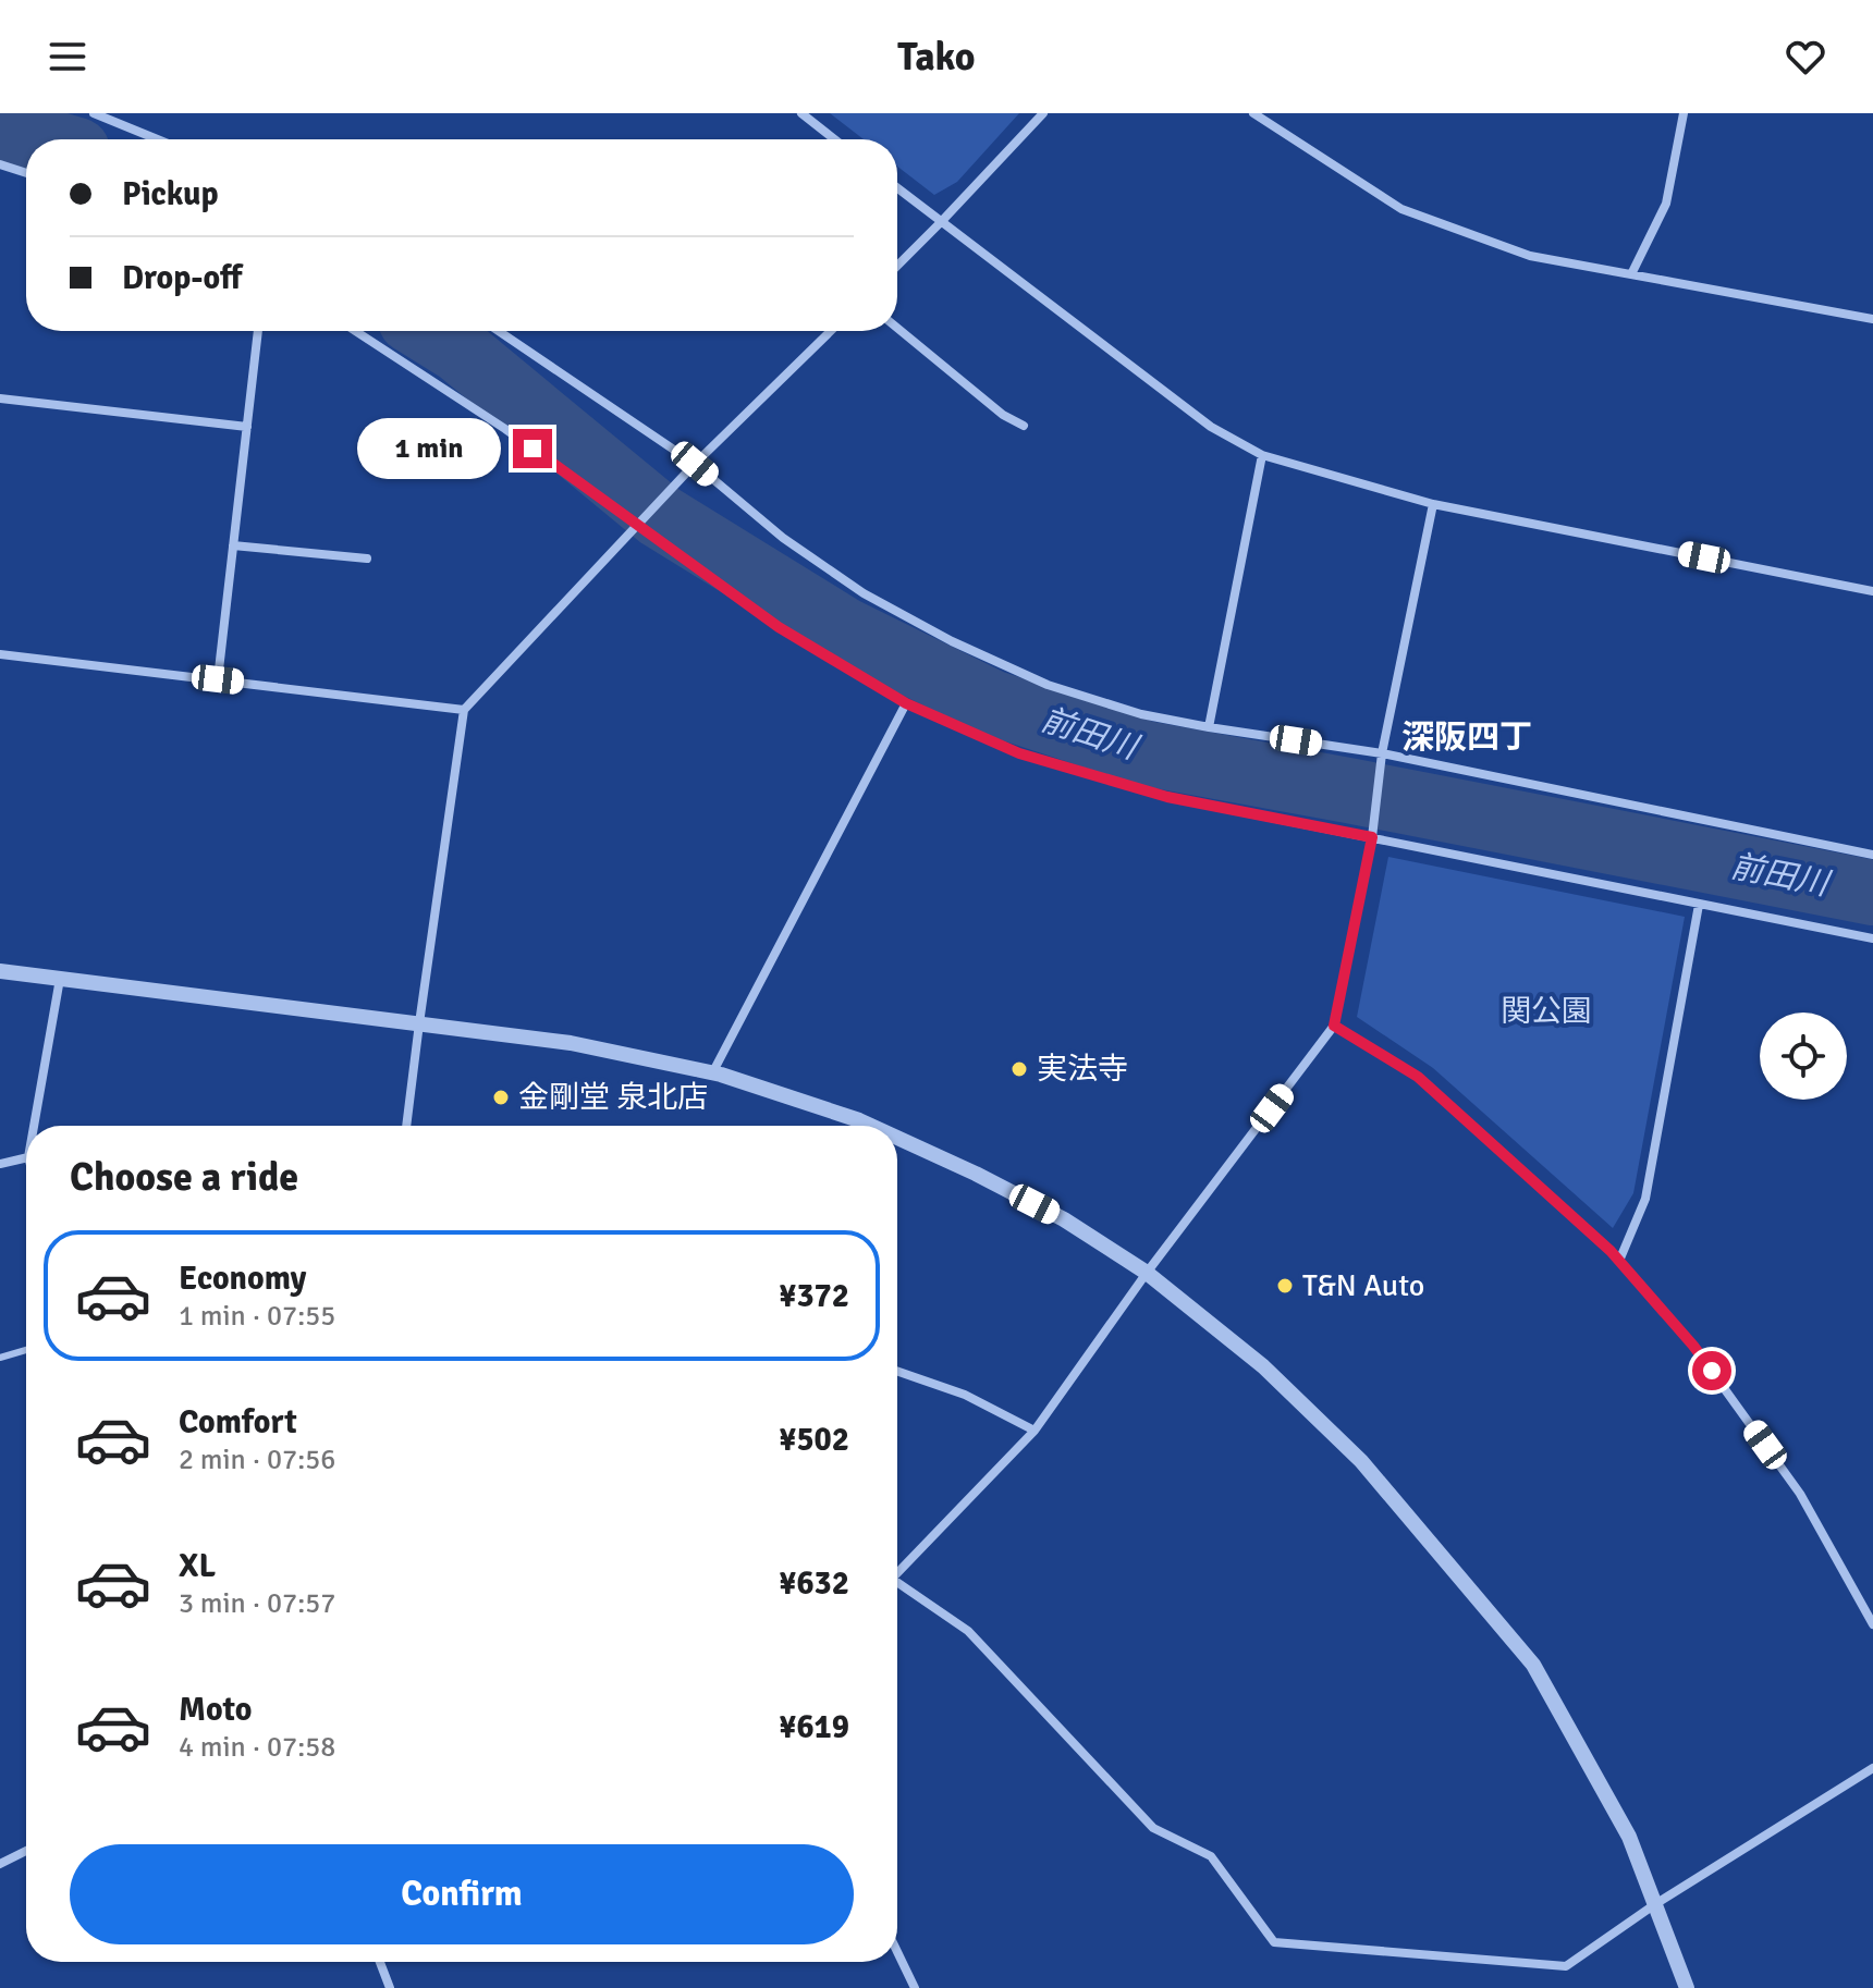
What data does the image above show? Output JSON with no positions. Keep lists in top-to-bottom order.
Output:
{
  "districts": ["深阪四丁"],
  "water": ["前田川"],
  "parks": ["関公園"],
  "places": ["実法寺", "金剛堂 泉北店", "T&N Auto"],
  "page": {
    "header": "Tako",
    "banner": ["Pickup", "Drop-off"],
    "bubble": "1 min",
    "heading": "Choose a ride",
    "list": [
      {
        "name": "Economy",
        "note": "1 min · 07:55",
        "value": "¥372"
      },
      {
        "name": "Comfort",
        "note": "2 min · 07:56",
        "value": "¥502"
      },
      {
        "name": "XL",
        "note": "3 min · 07:57",
        "value": "¥632"
      },
      {
        "name": "Moto",
        "note": "4 min · 07:58",
        "value": "¥619"
      }
    ],
    "buttons": "Confirm"
  }
}
